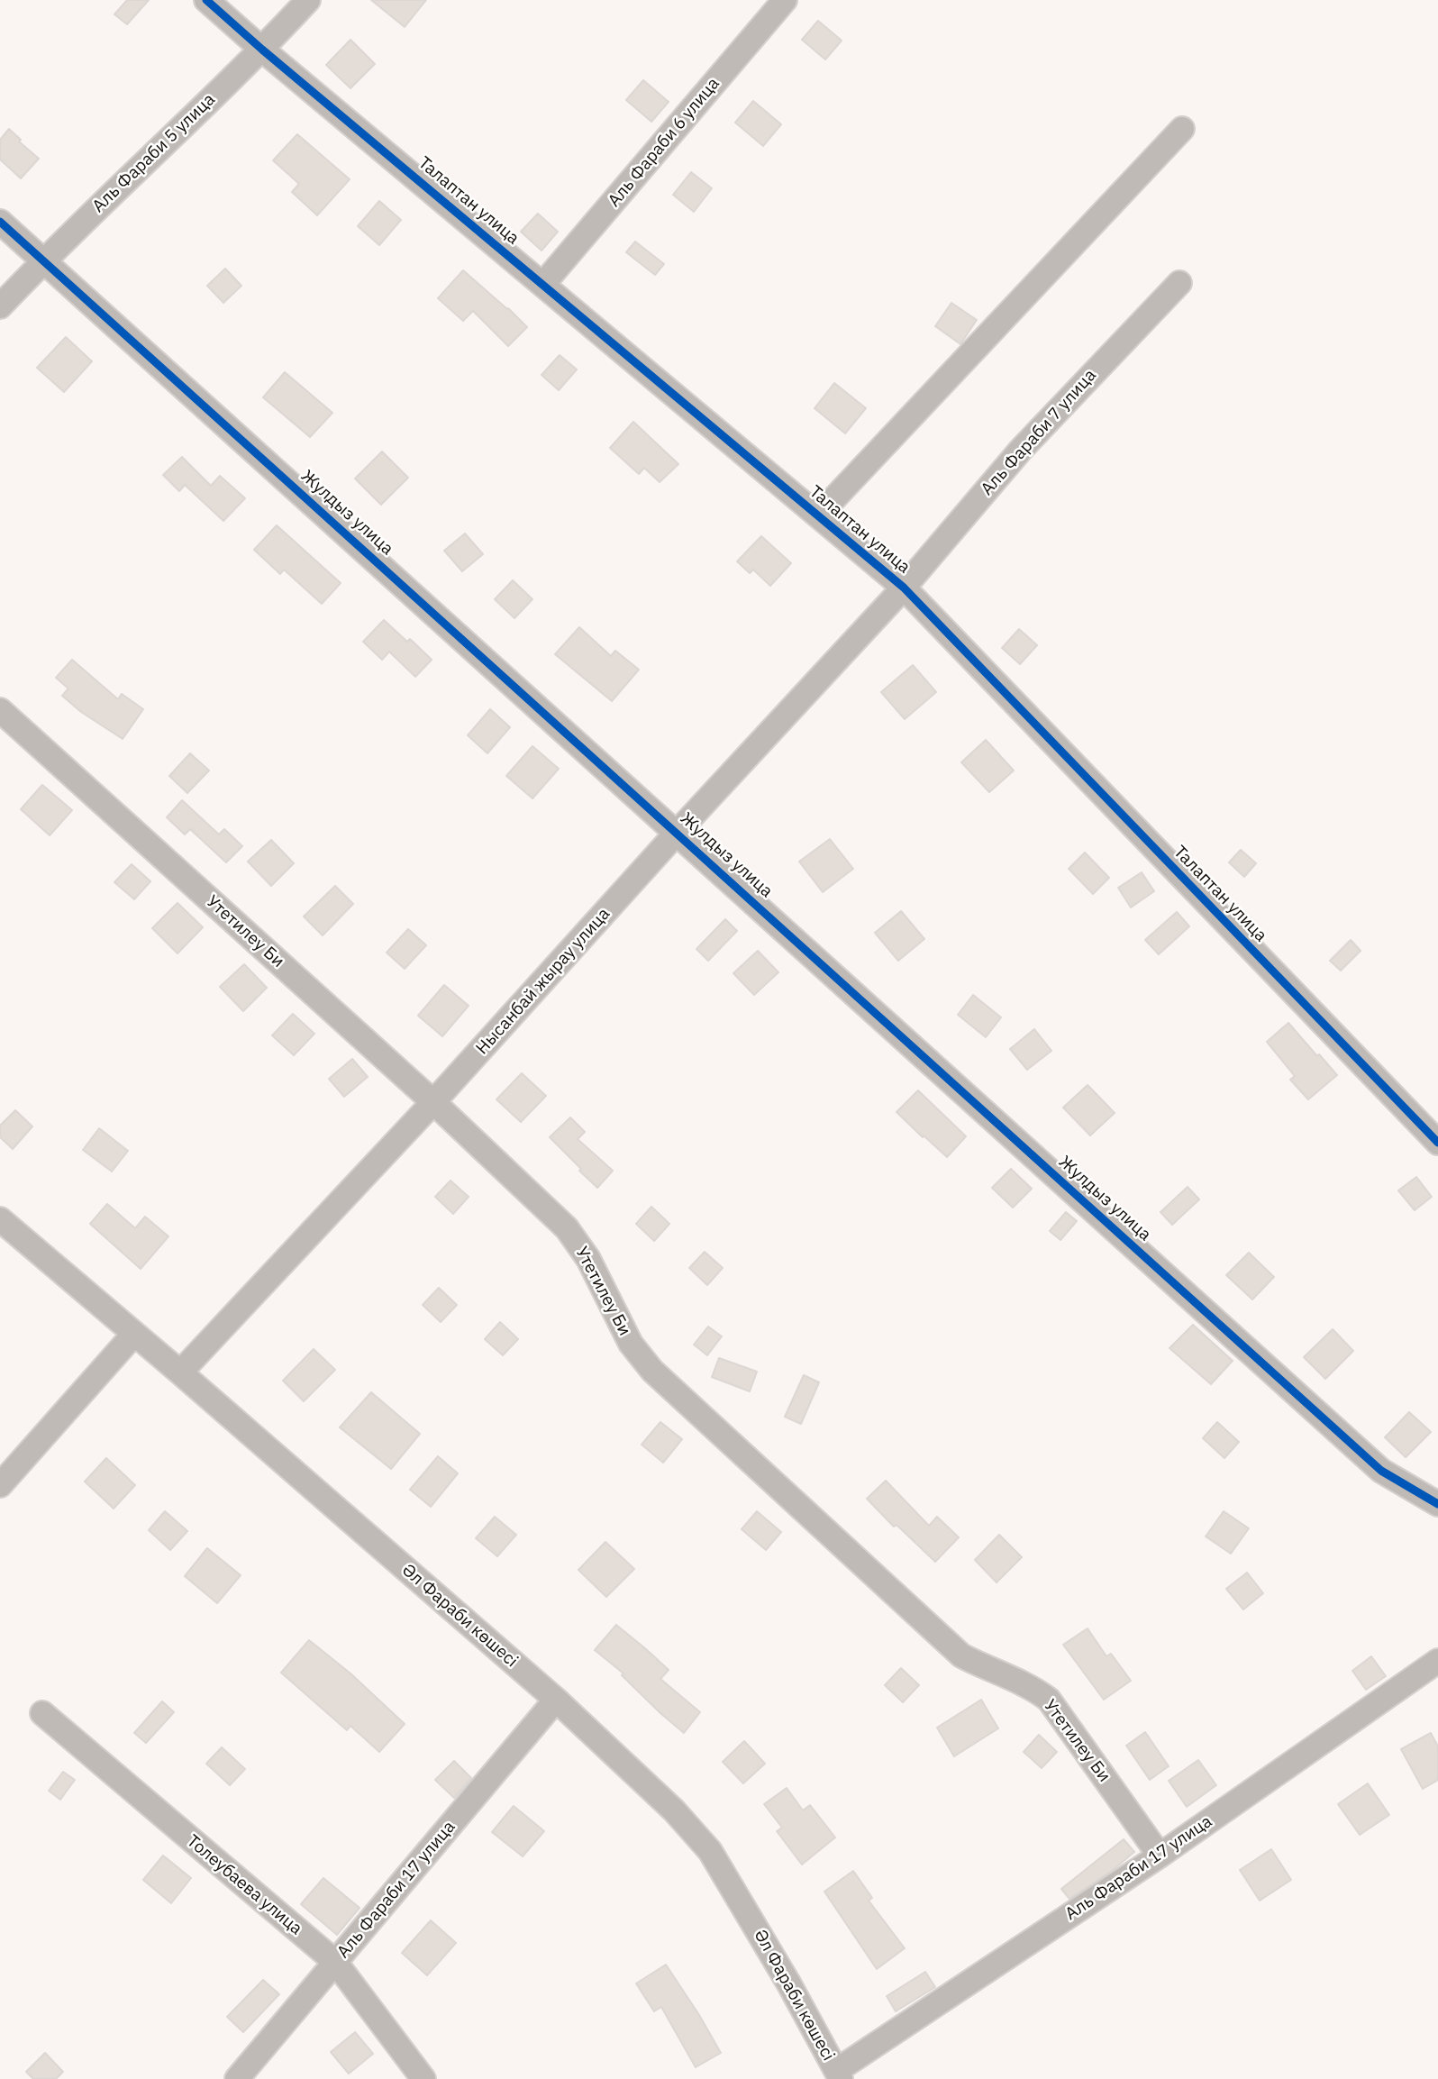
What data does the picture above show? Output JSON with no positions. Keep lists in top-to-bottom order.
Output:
{
  "streets": {
    "street": [
      "Аль Фараби 6 улица",
      "Аль Фараби 5 улица",
      "Талаптан улица",
      "Аль Фараби 7 улица",
      "Жулдыз улица",
      "Утетилеу Би",
      "Нысанбай жырау улица",
      "Әл Фараби көшесі",
      "Аль Фараби 17 улица",
      "Толеубаева улица"
    ]
  },
  "crossings": [
    ["Аль Фараби 6 улица", "Талаптан улица"],
    ["Аль Фараби 5 улица", "Талаптан улица"],
    ["Аль Фараби 5 улица", "Жулдыз улица"],
    ["Талаптан улица", "Аль Фараби 7 улица"],
    ["Талаптан улица", "Нысанбай жырау улица"],
    ["Аль Фараби 7 улица", "Нысанбай жырау улица"],
    ["Жулдыз улица", "Нысанбай жырау улица"],
    ["Утетилеу Би", "Нысанбай жырау улица"],
    ["Утетилеу Би", "Аль Фараби 17 улица"],
    ["Нысанбай жырау улица", "Әл Фараби көшесі"],
    ["Әл Фараби көшесі", "Аль Фараби 17 улица"],
    ["Аль Фараби 17 улица", "Толеубаева улица"]
  ]
}
